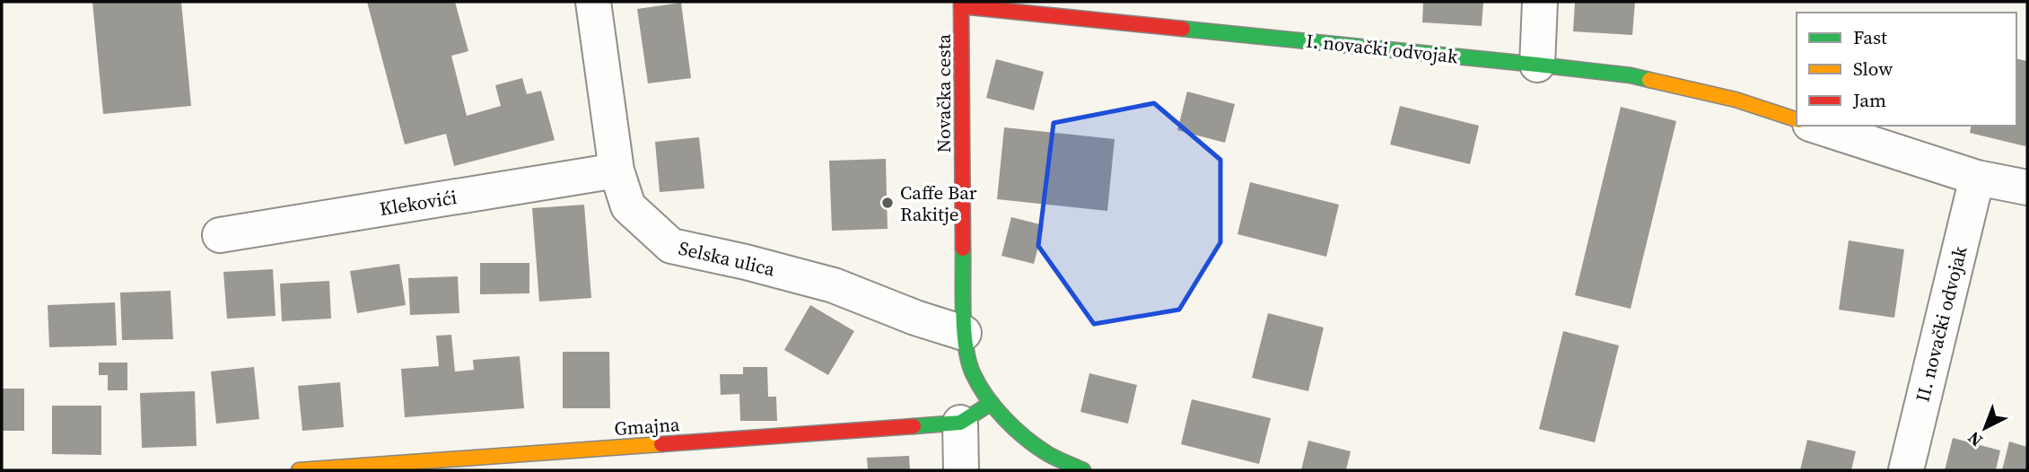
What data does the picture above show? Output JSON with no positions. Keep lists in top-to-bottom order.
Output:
{
  "streets": {
    "street": [
      "I. novački odvojak",
      "Novačka cesta",
      "Klekovići",
      "Selska ulica",
      "II. novački odvojak",
      "Gmajna"
    ]
  },
  "crossings": [
    ["I. novački odvojak", "Novačka cesta"],
    ["Novačka cesta", "Selska ulica"],
    ["Novačka cesta", "Gmajna"],
    ["Klekovići", "Selska ulica"]
  ],
  "places": ["Caffe Bar Rakitje"],
  "legend": ["Fast", "Slow", "Jam"],
  "north": "bottom left"
}
